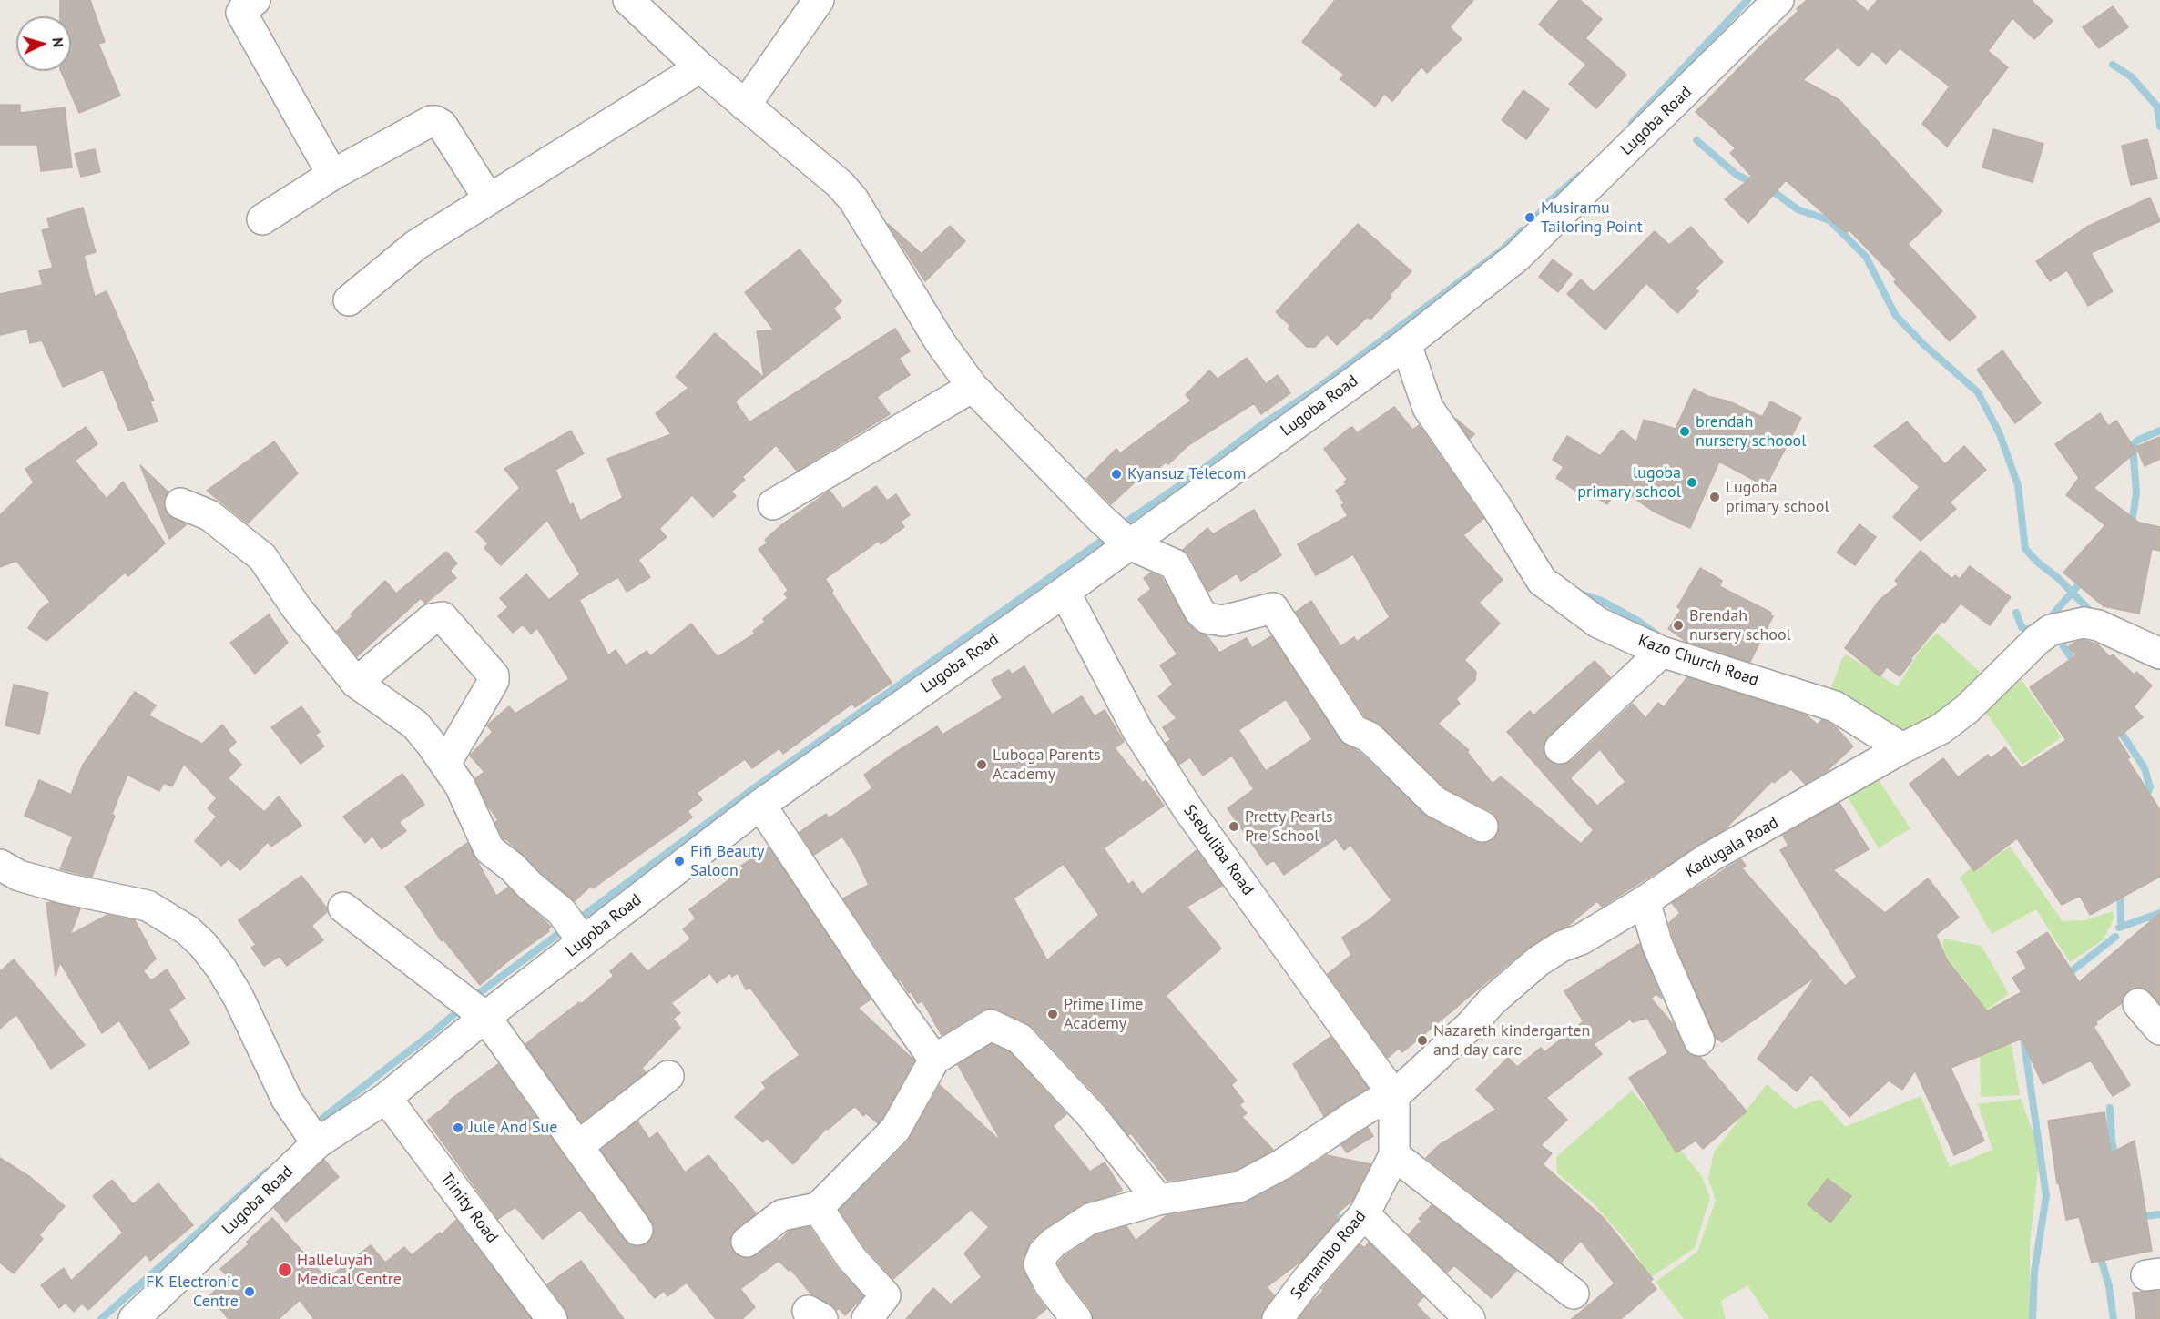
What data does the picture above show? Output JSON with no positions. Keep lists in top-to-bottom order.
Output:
{
  "streets": {
    "street": [
      "Lugoba Road",
      "Kazo Church Road",
      "Kadugala Road",
      "Ssebuliba Road",
      "Trinity Road",
      "Semambo Road"
    ]
  },
  "crossings": [
    ["Lugoba Road", "Kazo Church Road"],
    ["Lugoba Road", "Ssebuliba Road"],
    ["Lugoba Road", "Trinity Road"],
    ["Kazo Church Road", "Kadugala Road"],
    ["Kadugala Road", "Ssebuliba Road"],
    ["Kadugala Road", "Semambo Road"],
    ["Ssebuliba Road", "Semambo Road"]
  ],
  "places": [
    "Musiramu Tailoring Point",
    "brendah nursery schoool",
    "Kyansuz Telecom",
    "lugoba primary school",
    "Lugoba primary school",
    "Brendah nursery school",
    "Luboga Parents Academy",
    "Pretty Pearls Pre School",
    "Fifi Beauty Saloon",
    "Prime Time Academy",
    "Nazareth kindergarten and day care",
    "Jule And Sue",
    "Halleluyah Medical Centre",
    "FK Electronic Centre"
  ],
  "north": "right"
}
